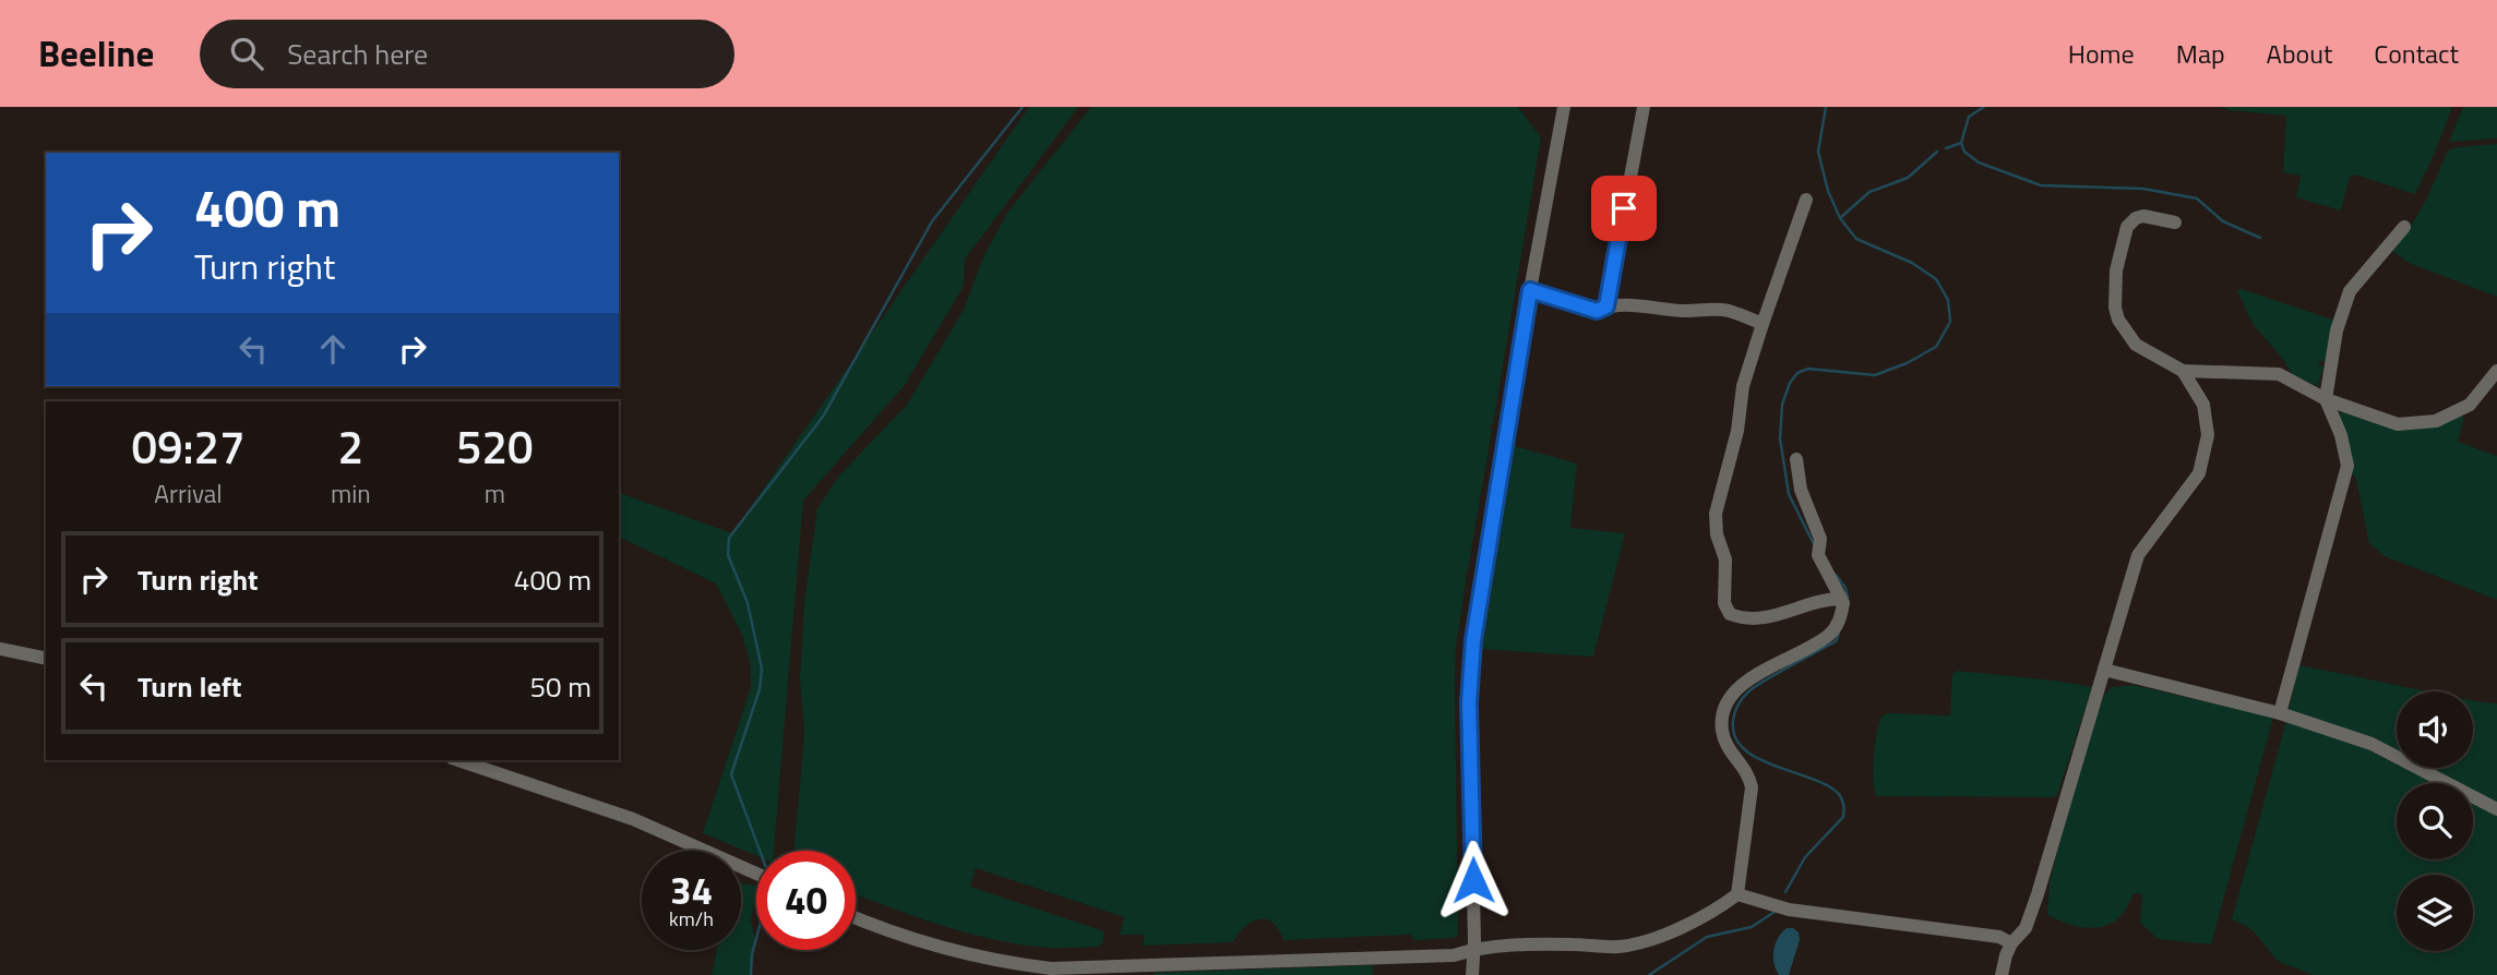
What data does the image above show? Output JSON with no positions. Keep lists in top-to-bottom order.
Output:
{
  "page": {
    "header": "Beeline",
    "search": "Search here",
    "nav": [
      "Home",
      "Map",
      "About",
      "Contact"
    ],
    "turn": ["400 m", "Turn right"],
    "eta": [
      "09:27",
      "Arrival",
      "2",
      "min",
      "520",
      "m"
    ],
    "list": [
      {
        "name": "Turn right",
        "value": "400 m"
      },
      {
        "name": "Turn left",
        "value": "50 m"
      }
    ],
    "speed": "34 km/h",
    "limit": "40"
  }
}
